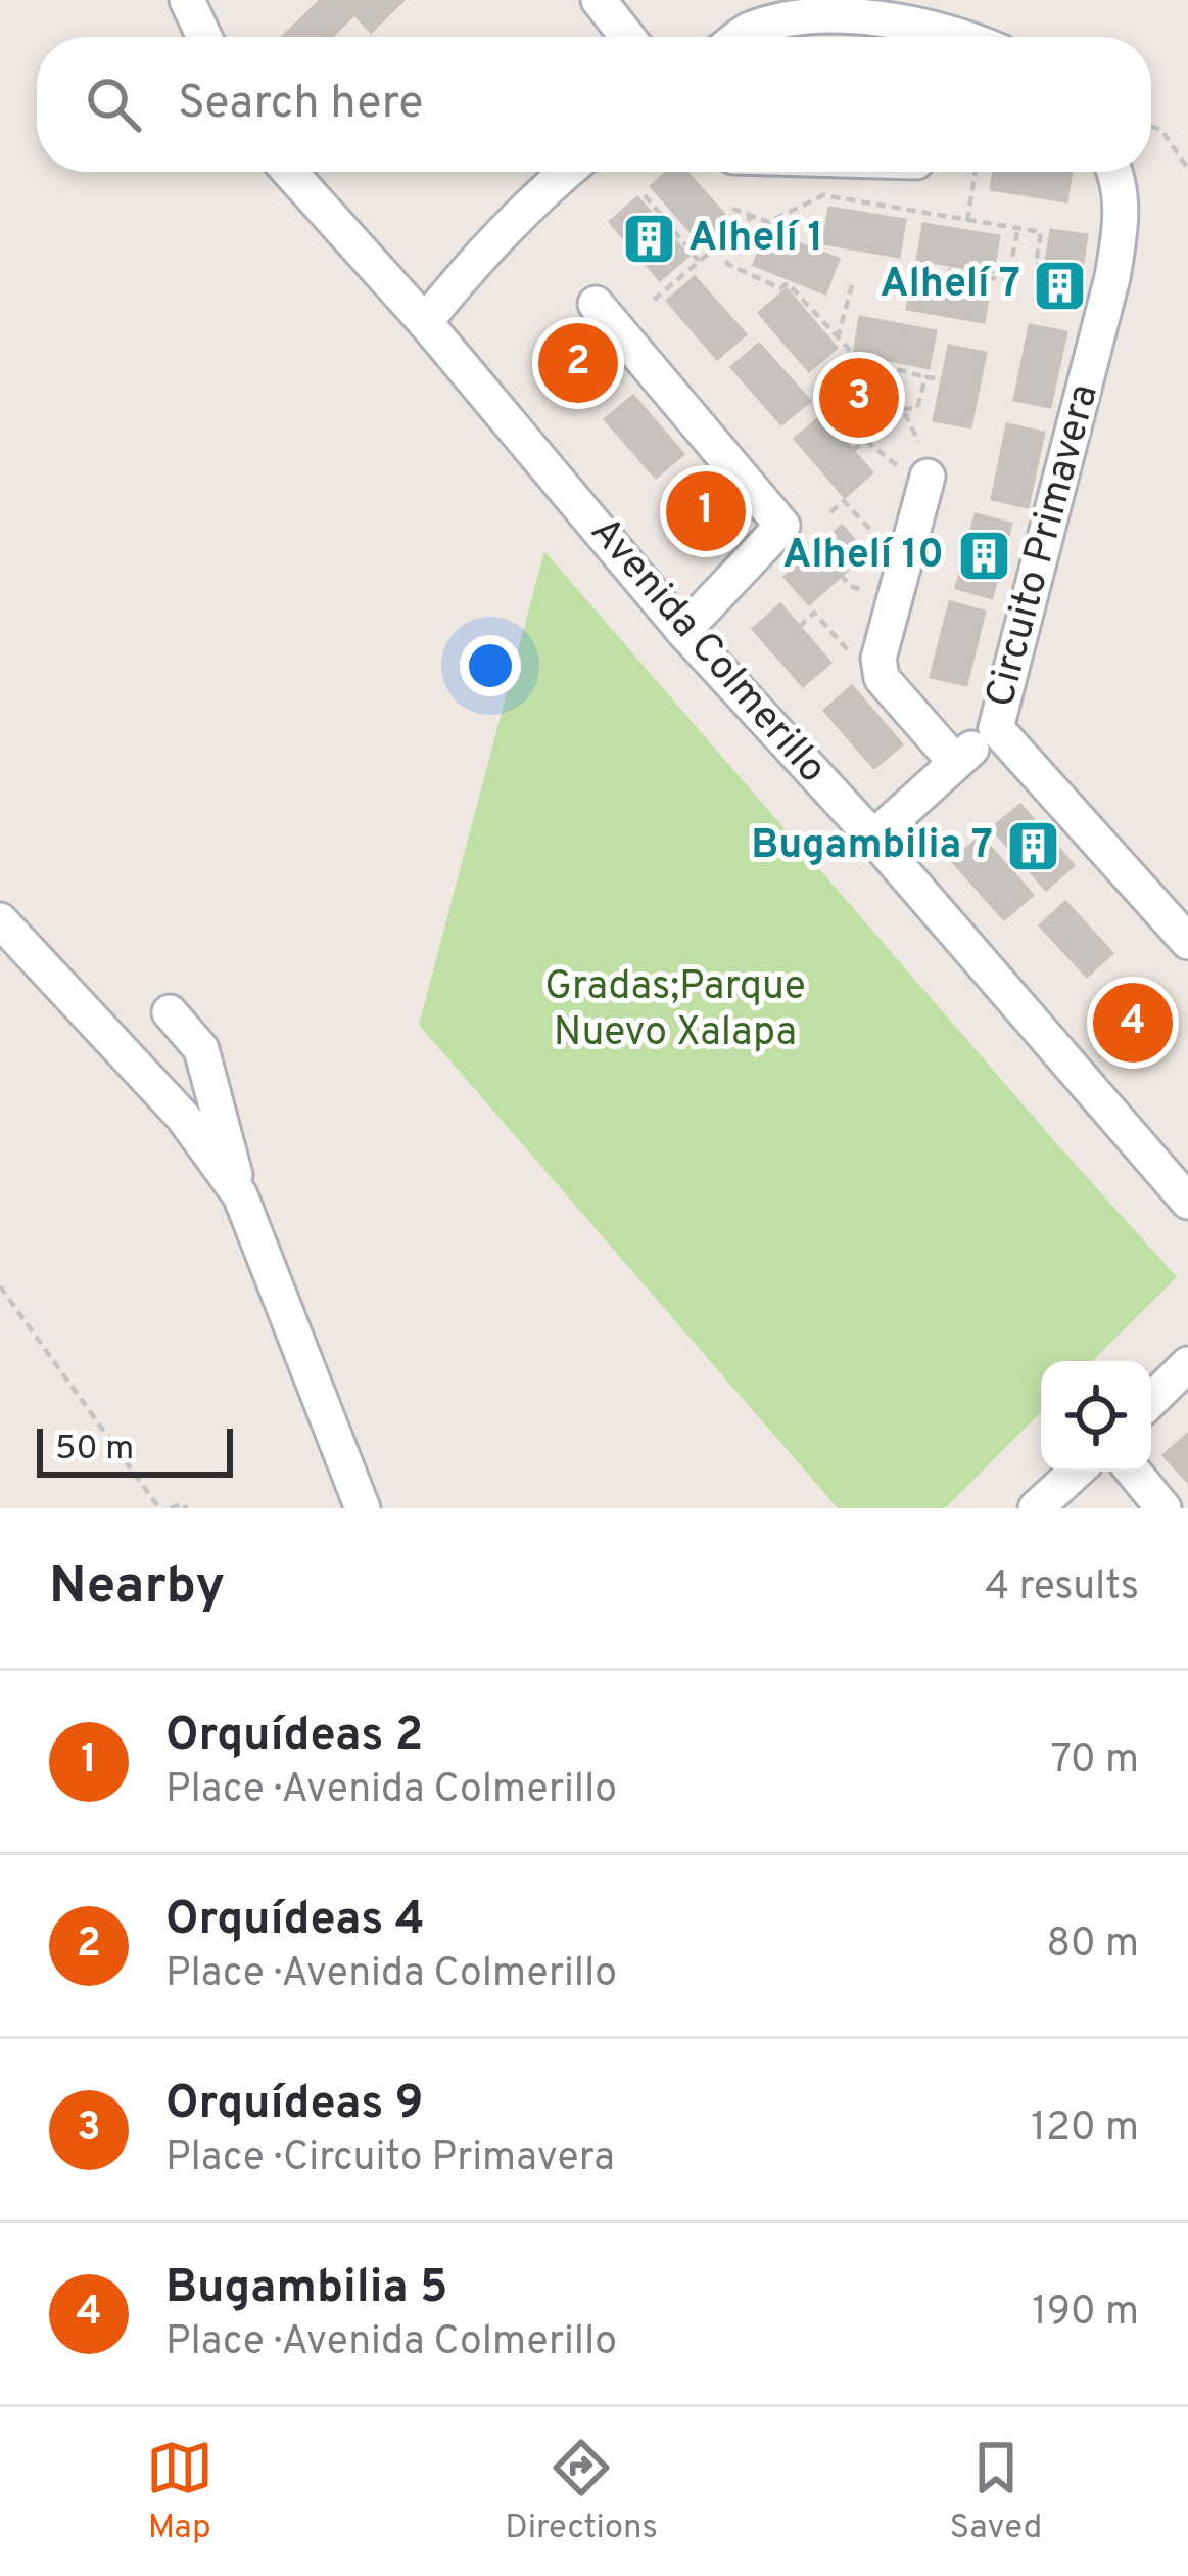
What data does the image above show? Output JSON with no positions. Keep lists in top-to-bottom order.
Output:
{
  "streets": {
    "street": ["Circuito Primavera", "Avenida Colmerillo"]
  },
  "parks": ["Gradas;Parque Nuevo Xalapa"],
  "places": {
    "building": [
      "Alhelí 1",
      "Alhelí 7",
      "Alhelí 10",
      "Bugambilia 7"
    ]
  },
  "scale_bar": "50 m",
  "page": {
    "search": "Search here",
    "pins": [
      "2",
      "3",
      "1",
      "4"
    ],
    "scale": "50 m",
    "heading": ["Nearby", "4 results"],
    "list": [
      {
        "mark": "1",
        "name": "Orquídeas 2",
        "note": "Place · Avenida Colmerillo",
        "value": "70 m"
      },
      {
        "mark": "2",
        "name": "Orquídeas 4",
        "note": "Place · Avenida Colmerillo",
        "value": "80 m"
      },
      {
        "mark": "3",
        "name": "Orquídeas 9",
        "note": "Place · Circuito Primavera",
        "value": "120 m"
      },
      {
        "mark": "4",
        "name": "Bugambilia 5",
        "note": "Place · Avenida Colmerillo",
        "value": "190 m"
      }
    ],
    "nav": ["Map", "Directions", "Saved"]
  }
}
